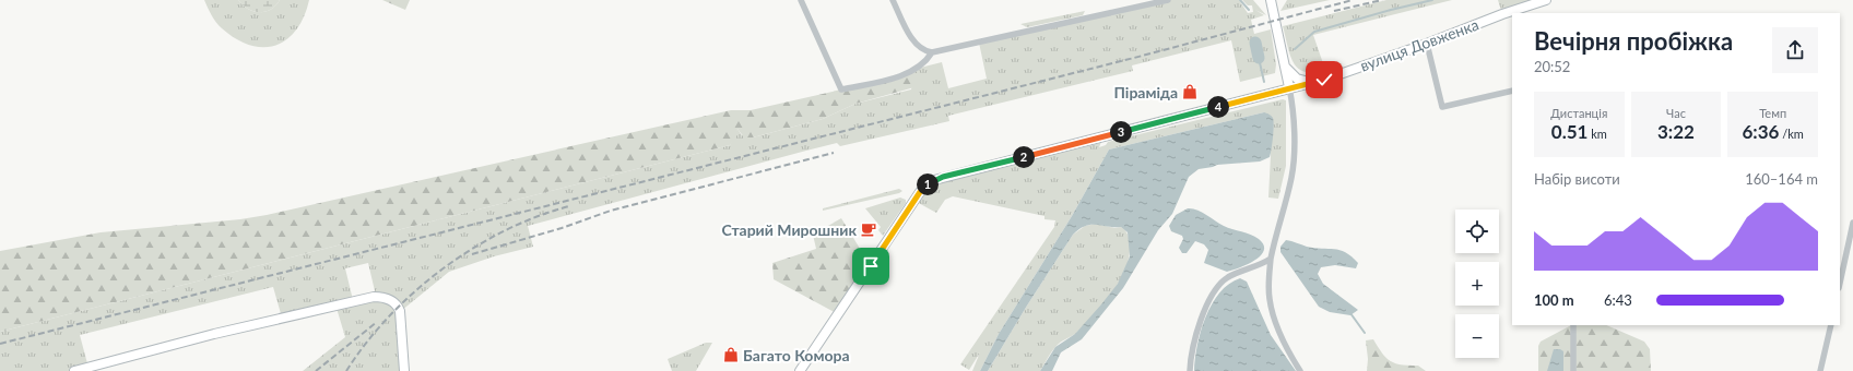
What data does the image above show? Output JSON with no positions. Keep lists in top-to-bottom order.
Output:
{
  "streets": {
    "street": ["вулиця Довженка"]
  },
  "places": {
    "shop": ["Піраміда", "Багато Комора"],
    "cafe": ["Старий Мирошник"]
  },
  "page": {
    "heading": ["Вечірня пробіжка", "20:52"],
    "stats": [
      ["Дистанція", "0.51 km"],
      ["Час", "3:22"],
      ["Темп", "6:36 /km"]
    ],
    "pins": [
      "4",
      "3",
      "2",
      "1"
    ],
    "chart": ["Набір висоти", "160–164 m"],
    "map_buttons": ["+", "−"],
    "list": [
      {
        "name": "100 m",
        "note": "6:43"
      }
    ]
  }
}
